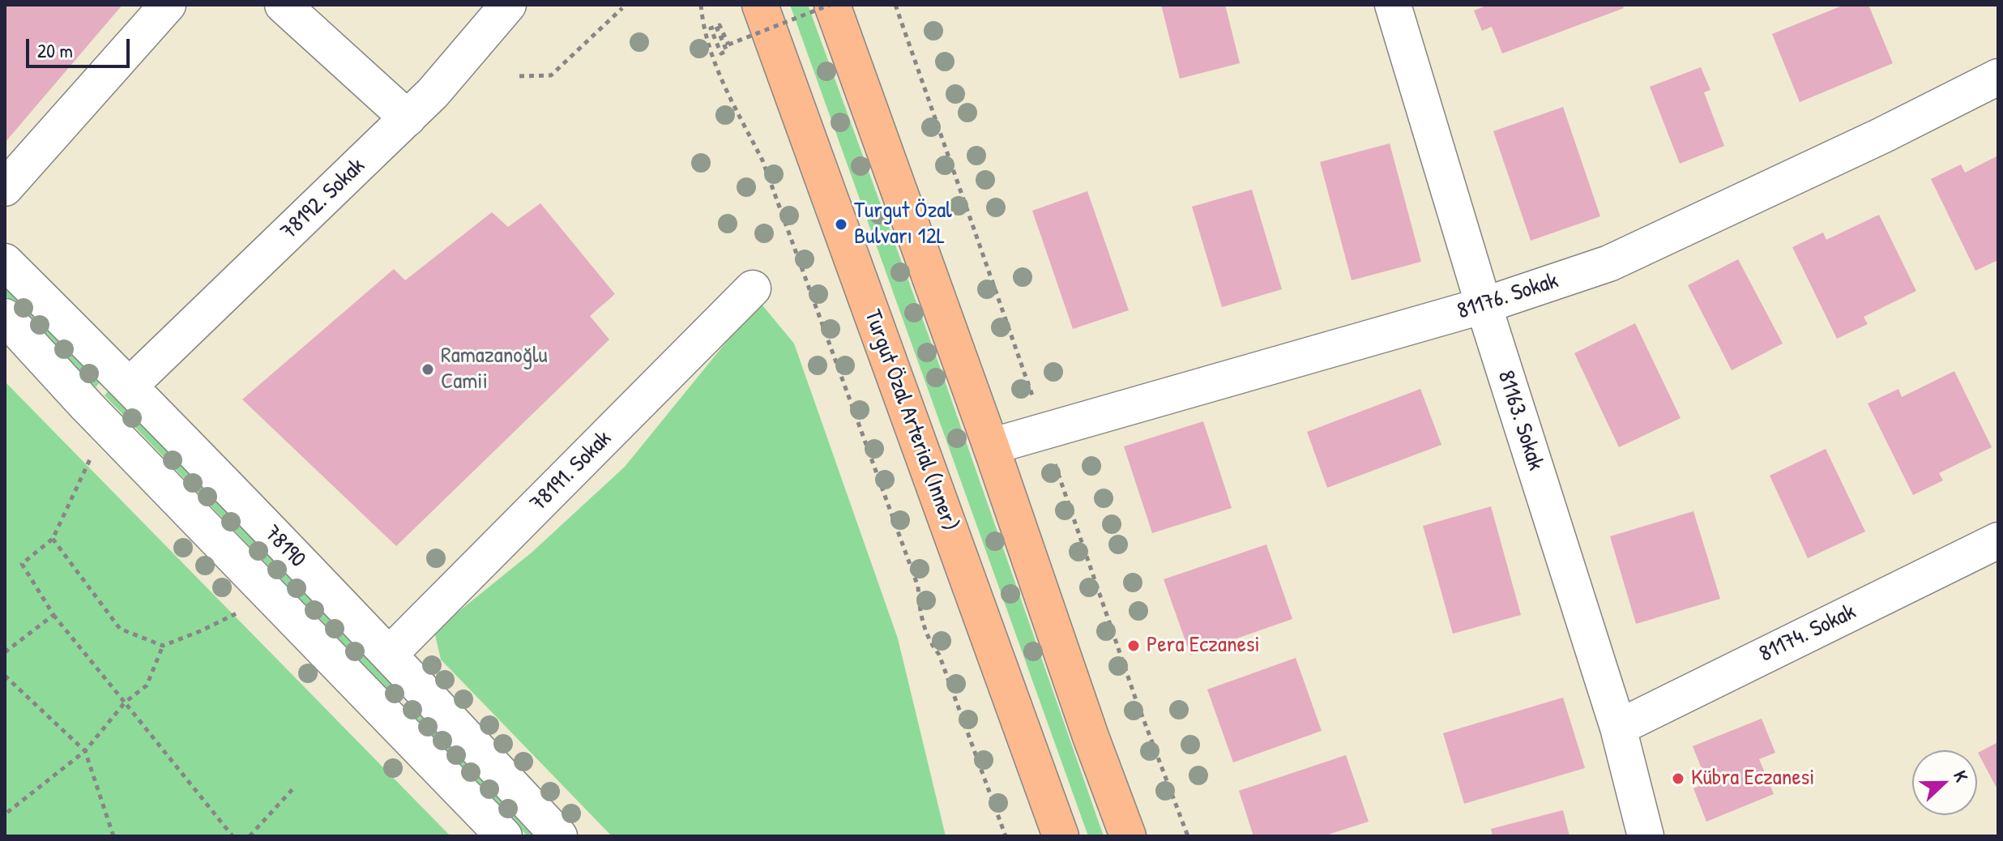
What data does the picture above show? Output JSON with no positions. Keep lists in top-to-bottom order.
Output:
{
  "streets": {
    "main road": ["Turgut Özal Arterial (Inner)"],
    "street": [
      "78192. Sokak",
      "81176. Sokak",
      "81163. Sokak",
      "78191. Sokak",
      "78190",
      "81174. Sokak"
    ]
  },
  "crossings": [
    ["78192. Sokak", "78190"],
    ["81176. Sokak", "81163. Sokak"],
    ["81163. Sokak", "81174. Sokak"],
    ["78191. Sokak", "78190"]
  ],
  "places": [
    "Turgut Özal Bulvarı 12L",
    "Ramazanoğlu Camii",
    "Pera Eczanesi",
    "Kübra Eczanesi"
  ],
  "scale_bar": "20 m",
  "north": "right"
}
